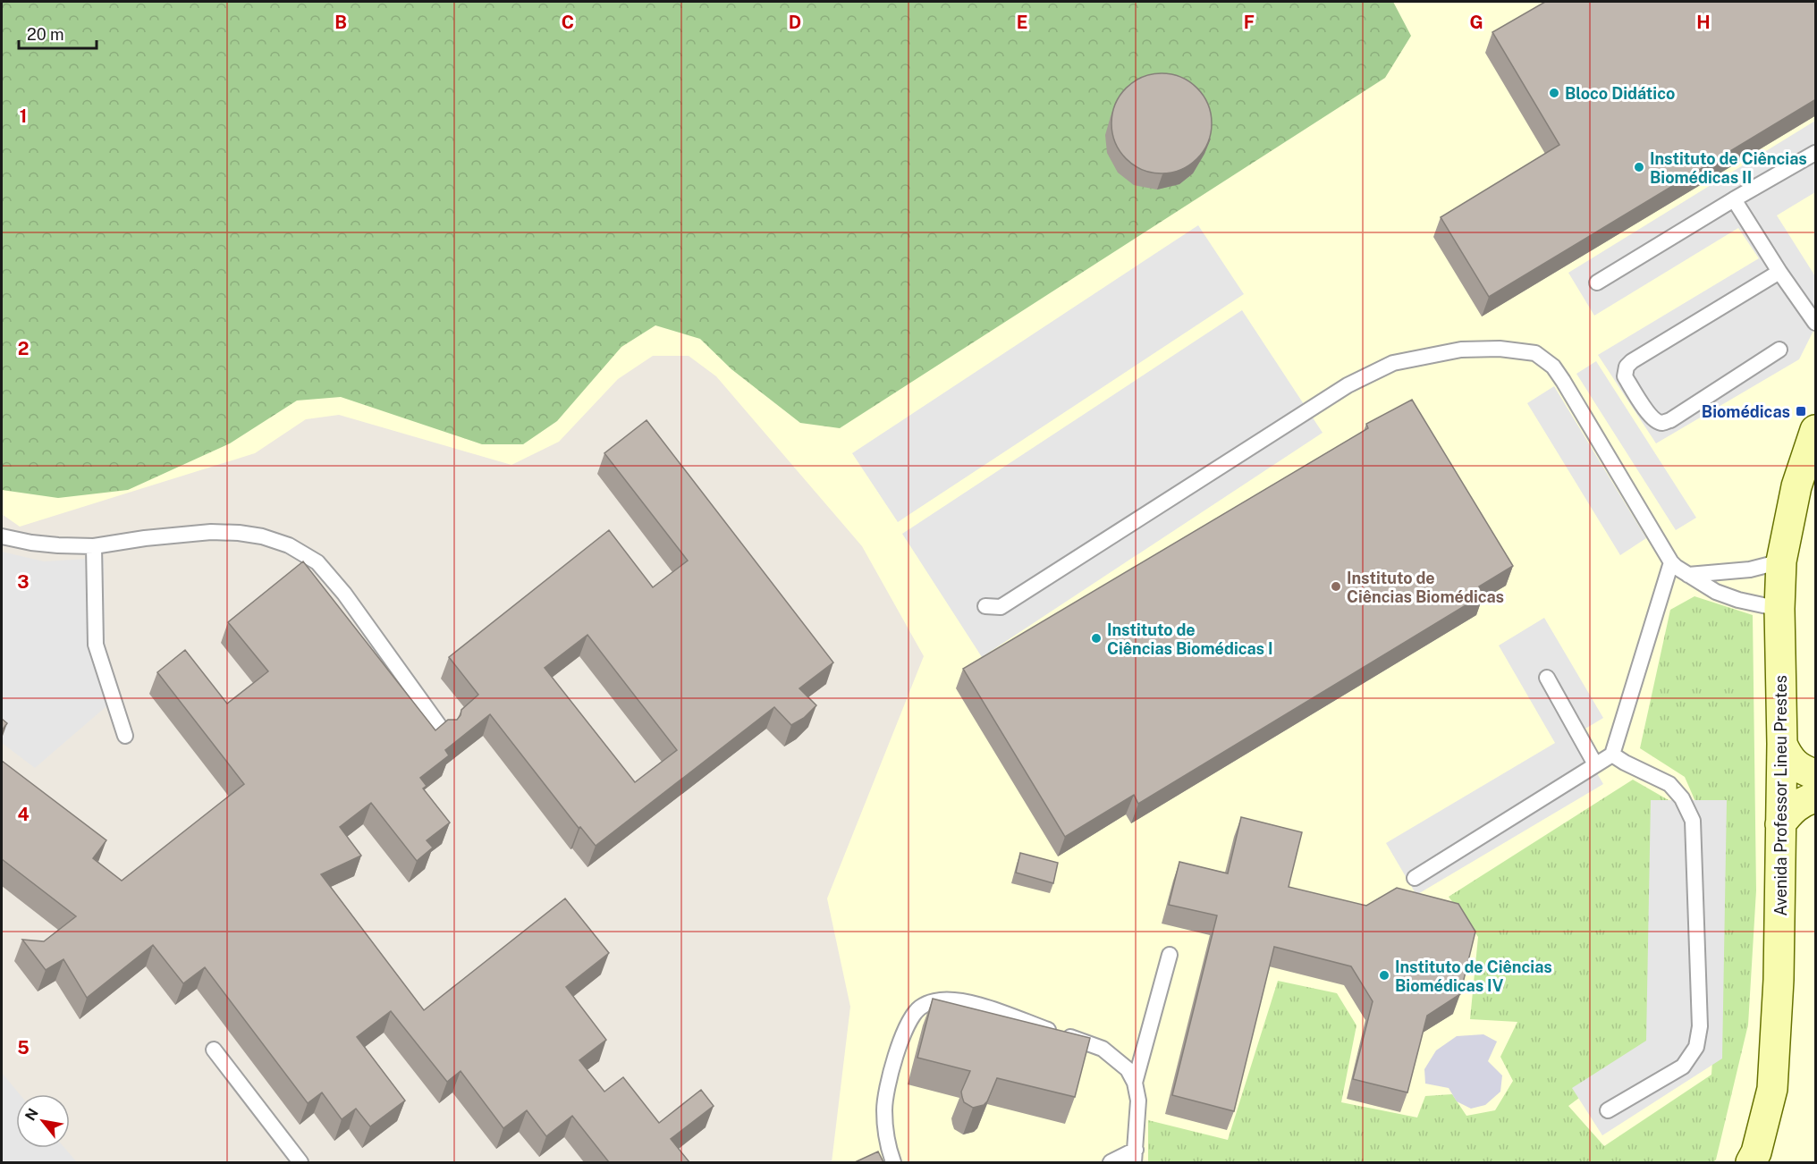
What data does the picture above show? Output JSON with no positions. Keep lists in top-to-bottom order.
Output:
{
  "streets": {
    "main road": ["Avenida Professor Lineu Prestes"]
  },
  "places": {
    "other": [
      "Bloco Didático",
      "Instituto de Ciências Biomédicas II",
      "Instituto de Ciências Biomédicas",
      "Instituto de Ciências Biomédicas I",
      "Instituto de Ciências Biomédicas IV"
    ],
    "transit": ["Biomédicas"]
  },
  "scale_bar": "20 m",
  "north": "top left",
  "grid": {
    "columns": [
      "B",
      "C",
      "D",
      "E",
      "F",
      "G",
      "H"
    ],
    "rows": [
      "1",
      "2",
      "3",
      "4",
      "5"
    ]
  }
}
